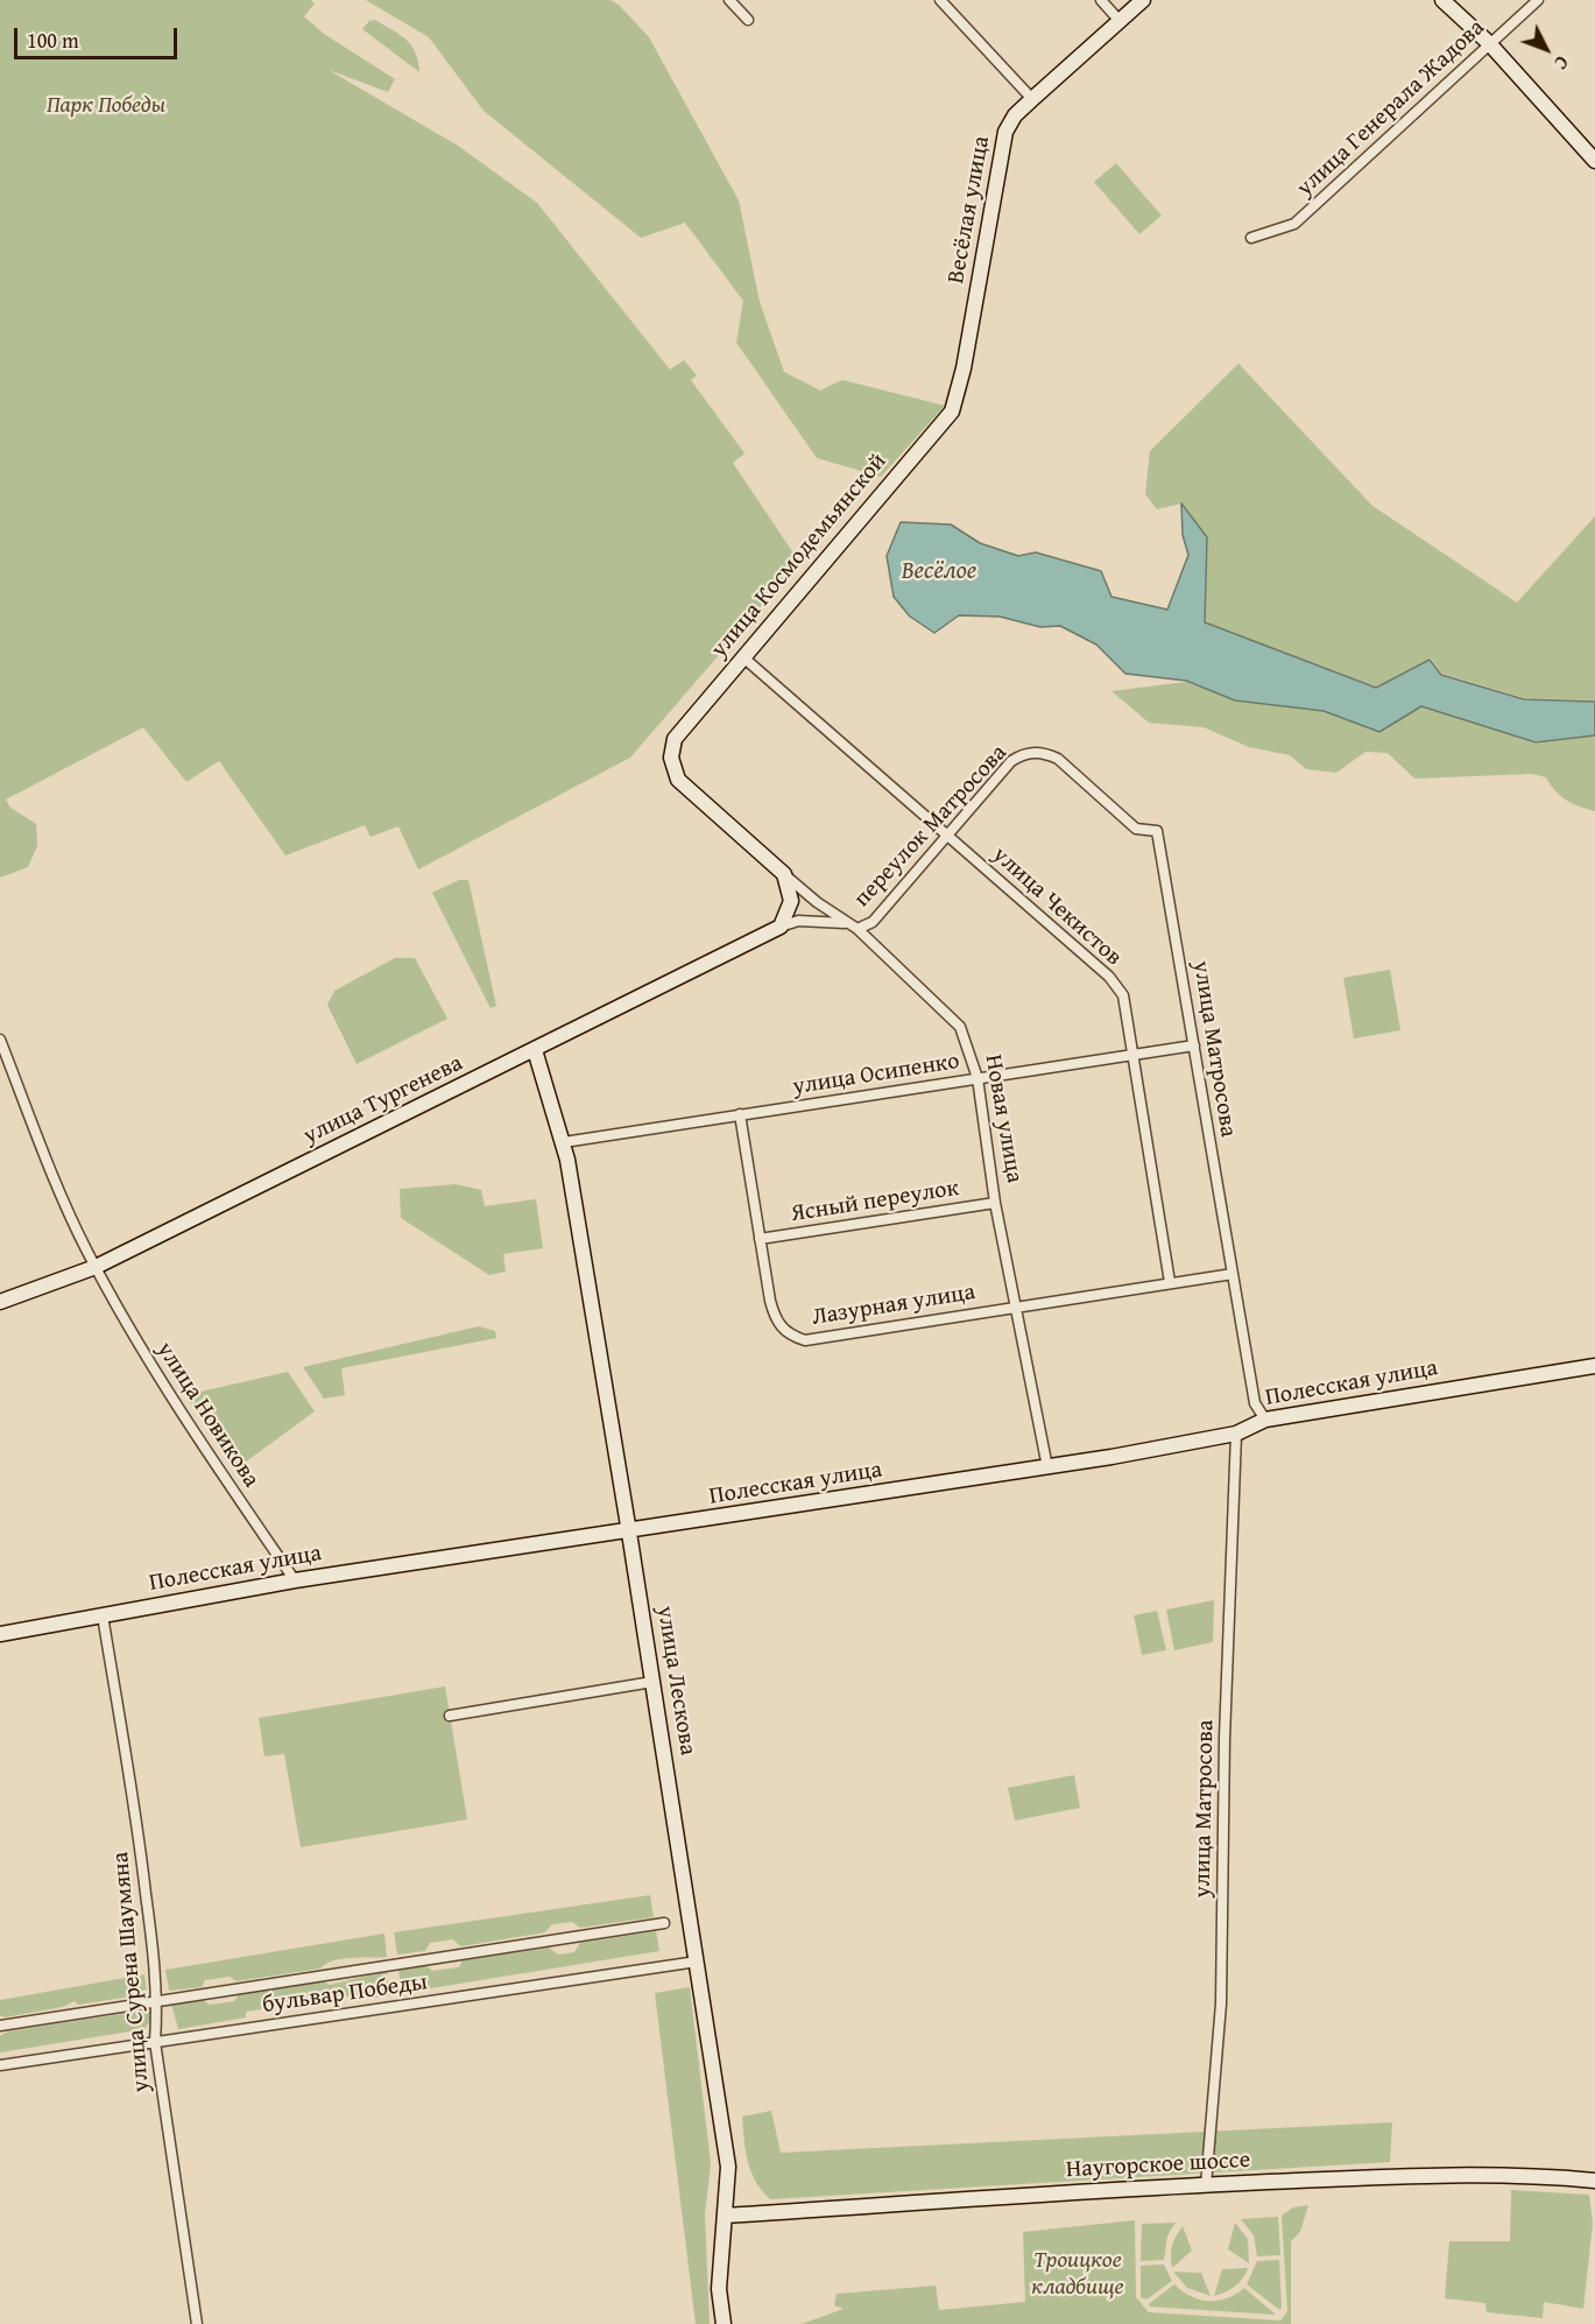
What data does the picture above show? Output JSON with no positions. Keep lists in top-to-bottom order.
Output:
{
  "streets": {
    "main road": [
      "Весёлая улица",
      "улица Космодемьянской",
      "улица Тургенева",
      "Новая улица",
      "Полесская улица",
      "улица Лескова",
      "Наугорское шоссе"
    ],
    "street": [
      "улица Генерала Жадова",
      "переулок Матросова",
      "улица Чекистов",
      "улица Матросова",
      "улица Осипенко",
      "Ясный переулок",
      "Лазурная улица",
      "улица Новикова",
      "улица Сурена Шаумяна",
      "бульвар Победы"
    ]
  },
  "crossings": [
    ["Весёлая улица", "улица Космодемьянской"],
    ["улица Космодемьянской", "улица Чекистов"],
    ["улица Космодемьянской", "Новая улица"],
    ["переулок Матросова", "улица Чекистов"],
    ["переулок Матросова", "улица Матросова"],
    ["переулок Матросова", "Новая улица"],
    ["улица Чекистов", "улица Осипенко"],
    ["улица Чекистов", "Лазурная улица"],
    ["улица Матросова", "улица Осипенко"],
    ["улица Матросова", "Лазурная улица"],
    ["улица Матросова", "Полесская улица"],
    ["улица Матросова", "Наугорское шоссе"],
    ["улица Осипенко", "Новая улица"],
    ["улица Осипенко", "Лазурная улица"],
    ["улица Осипенко", "улица Лескова"],
    ["улица Тургенева", "улица Новикова"],
    ["улица Тургенева", "улица Лескова"],
    ["Новая улица", "Ясный переулок"],
    ["Новая улица", "Лазурная улица"],
    ["Новая улица", "Полесская улица"],
    ["Ясный переулок", "Лазурная улица"],
    ["Полесская улица", "улица Новикова"],
    ["Полесская улица", "улица Лескова"],
    ["Полесская улица", "улица Сурена Шаумяна"],
    ["улица Лескова", "бульвар Победы"],
    ["улица Лескова", "Наугорское шоссе"],
    ["улица Сурена Шаумяна", "бульвар Победы"]
  ],
  "water": ["Весёлое"],
  "parks": ["Парк Победы", "Троицкое кладбище"],
  "scale_bar": "100 m",
  "north": "bottom right"
}
